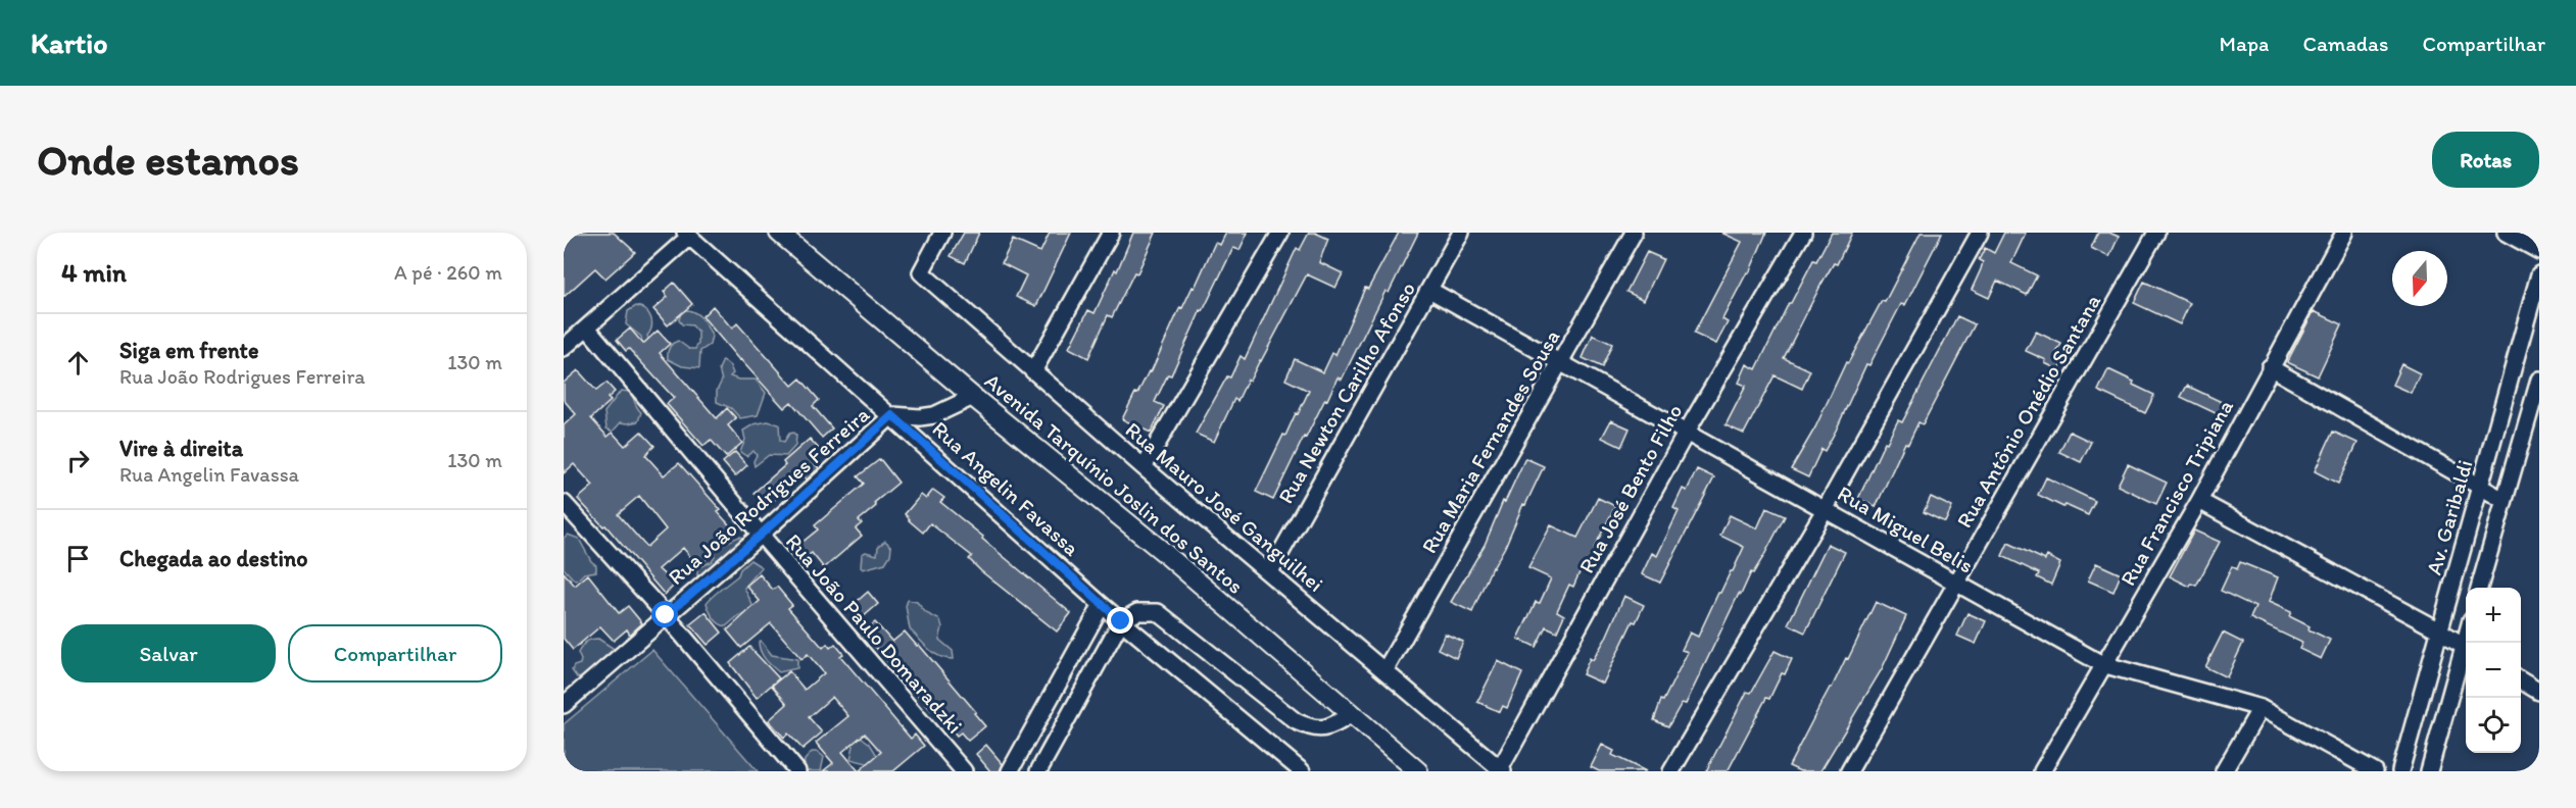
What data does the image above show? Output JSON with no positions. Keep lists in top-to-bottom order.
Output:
{
  "streets": {
    "street": [
      "Rua Newton Carilho Afonso",
      "Rua Antônio Onédio Santana",
      "Rua Maria Fernandes Sousa",
      "Avenida Tarquínio Joslin dos Santos",
      "Rua Angelin Favassa",
      "Rua José Bento Filho",
      "Rua Francisco Tripiana",
      "Rua João Rodrigues Ferreira",
      "Rua Mauro José Ganguilhei",
      "Av. Garibaldi",
      "Rua Miguel Belis",
      "Rua João Paulo Domaradzki"
    ]
  },
  "crossings": [
    ["Rua Newton Carilho Afonso", "Rua Mauro José Ganguilhei"],
    ["Rua Newton Carilho Afonso", "Rua Miguel Belis"],
    ["Rua Antônio Onédio Santana", "Rua Miguel Belis"],
    ["Rua Maria Fernandes Sousa", "Rua Mauro José Ganguilhei"],
    ["Rua Maria Fernandes Sousa", "Rua Miguel Belis"],
    ["Rua Angelin Favassa", "Rua João Rodrigues Ferreira"],
    ["Rua José Bento Filho", "Rua Mauro José Ganguilhei"],
    ["Rua José Bento Filho", "Rua Miguel Belis"],
    ["Rua Francisco Tripiana", "Rua Miguel Belis"],
    ["Rua João Rodrigues Ferreira", "Rua João Paulo Domaradzki"]
  ],
  "north": "bottom",
  "page": {
    "header": "Kartio",
    "nav": ["Mapa", "Camadas", "Compartilhar"],
    "buttons": [
      "Rotas",
      ["Salvar", "Compartilhar"]
    ],
    "title": "Onde estamos",
    "heading": ["4 min", "A pé · 260 m"],
    "list": [
      ["Siga em frente", "Rua João Rodrigues Ferreira", "130 m"],
      ["Vire à direita", "Rua Angelin Favassa", "130 m"],
      "Chegada ao destino"
    ],
    "map_buttons": ["+", "−"]
  }
}
